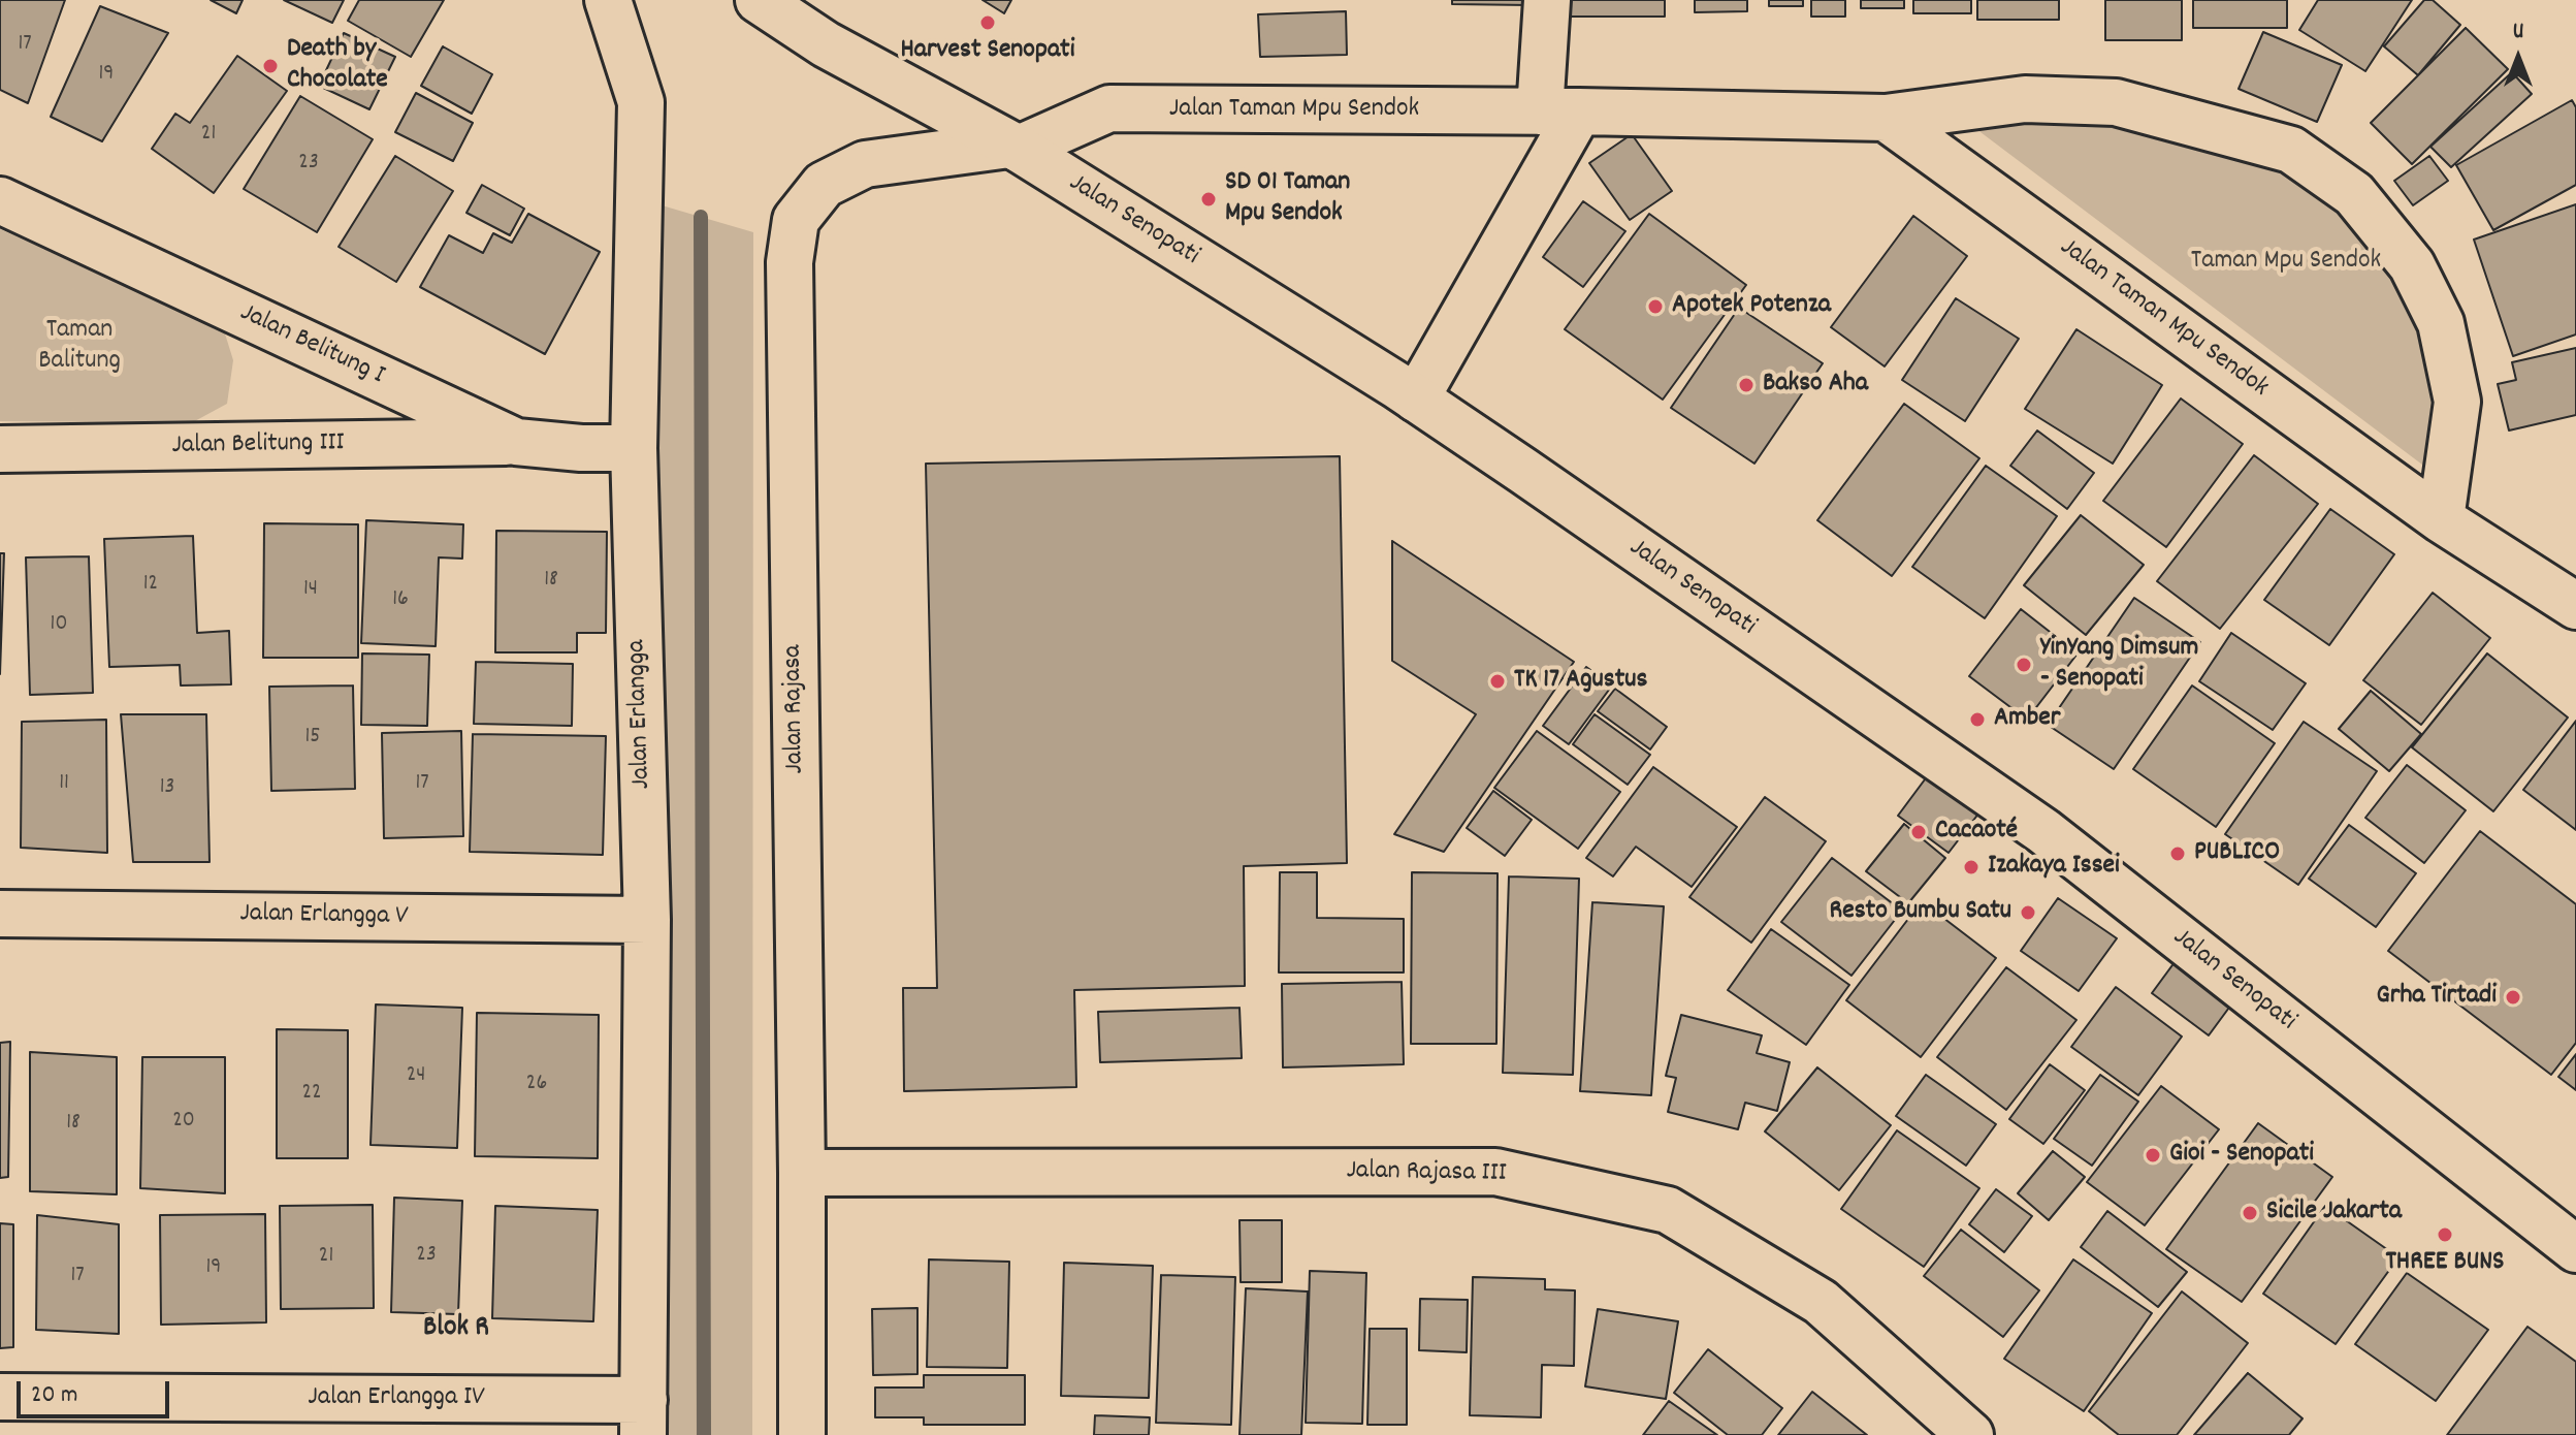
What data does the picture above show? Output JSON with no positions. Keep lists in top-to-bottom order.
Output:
{
  "streets": {
    "street": [
      "Jalan Taman Mpu Sendok",
      "Jalan Senopati",
      "Jalan Belitung I",
      "Jalan Belitung III",
      "Jalan Rajasa",
      "Jalan Erlangga",
      "Jalan Erlangga V",
      "Jalan Rajasa III",
      "Jalan Erlangga IV"
    ]
  },
  "crossings": [
    ["Jalan Taman Mpu Sendok", "Jalan Senopati"],
    ["Jalan Taman Mpu Sendok", "Jalan Rajasa"],
    ["Jalan Senopati", "Jalan Rajasa"],
    ["Jalan Belitung I", "Jalan Belitung III"],
    ["Jalan Belitung I", "Jalan Erlangga"],
    ["Jalan Rajasa", "Jalan Rajasa III"],
    ["Jalan Erlangga", "Jalan Erlangga V"],
    ["Jalan Erlangga", "Jalan Erlangga IV"]
  ],
  "districts": ["Blok R"],
  "parks": ["Taman Mpu Sendok", "Taman Balitung"],
  "places": [
    "Harvest Senopati",
    "Death by Chocolate",
    "SD 01 Taman Mpu Sendok",
    "Apotek Potenza",
    "Bakso Aha",
    "YinYang Dimsum - Senopati",
    "TK 17 Agustus",
    "Amber",
    "Cacaoté",
    "PUBLICO",
    "Izakaya Issei",
    "Resto Bumbu Satu",
    "Grha Tirtadi",
    "Gioi - Senopati",
    "Sicile Jakarta",
    "THREE BUNS"
  ],
  "house_numbers": [
    "17",
    "19",
    "21",
    "23",
    "18",
    "12",
    "14",
    "16",
    "10",
    "15",
    "11",
    "17",
    "13",
    "24",
    "26",
    "22",
    "20",
    "18",
    "23",
    "21",
    "19",
    "17"
  ],
  "scale_bar": "20 m",
  "north": "top"
}
